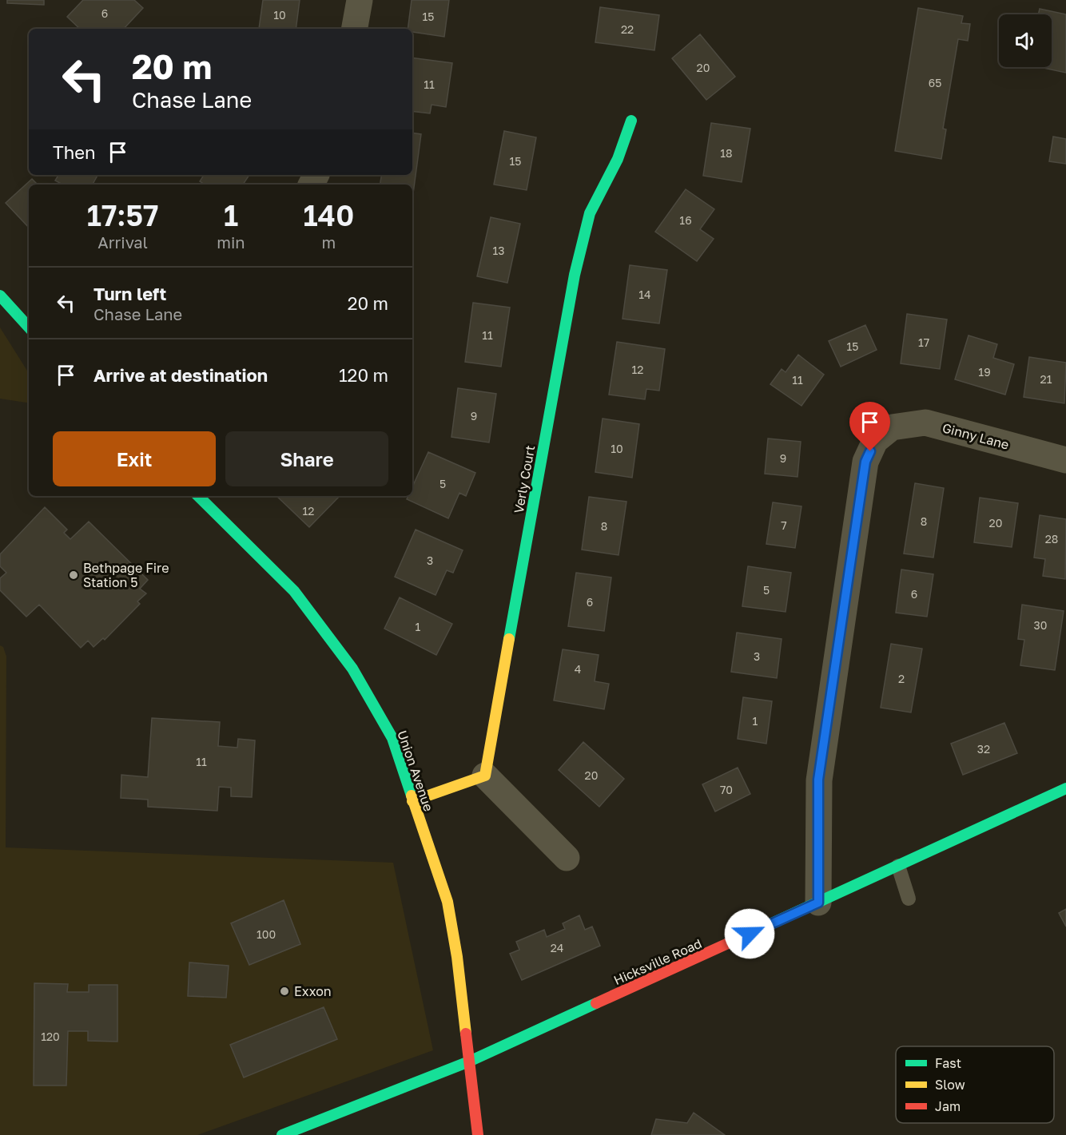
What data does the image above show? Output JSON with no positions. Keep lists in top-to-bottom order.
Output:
{
  "streets": {
    "street": [
      "Ginny Lane",
      "Verly Court",
      "Union Avenue",
      "Hicksville Road"
    ]
  },
  "crossings": [
    ["Ginny Lane", "Hicksville Road"],
    ["Union Avenue", "Hicksville Road"]
  ],
  "places": ["Bethpage Fire Station 5", "Exxon"],
  "house_numbers": [
    "6",
    "10",
    "15",
    "22",
    "20",
    "65",
    "11",
    "18",
    "15",
    "16",
    "13",
    "14",
    "11",
    "17",
    "15",
    "12",
    "19",
    "21",
    "11",
    "9",
    "10",
    "9",
    "5",
    "12",
    "8",
    "20",
    "7",
    "8",
    "28",
    "3",
    "5",
    "6",
    "6",
    "30",
    "1",
    "3",
    "4",
    "2",
    "1",
    "32",
    "11",
    "20",
    "70",
    "100",
    "24",
    "120"
  ],
  "legend": ["Fast", "Slow", "Jam"],
  "page": {
    "turn": ["20 m", "Chase Lane"],
    "then": "Then",
    "eta": [
      "17:57",
      "Arrival",
      "1",
      "min",
      "140",
      "m"
    ],
    "list": [
      {
        "name": "Turn left",
        "note": "Chase Lane",
        "value": "20 m"
      },
      {
        "name": "Arrive at destination",
        "value": "120 m"
      }
    ],
    "buttons": ["Exit", "Share"]
  }
}
